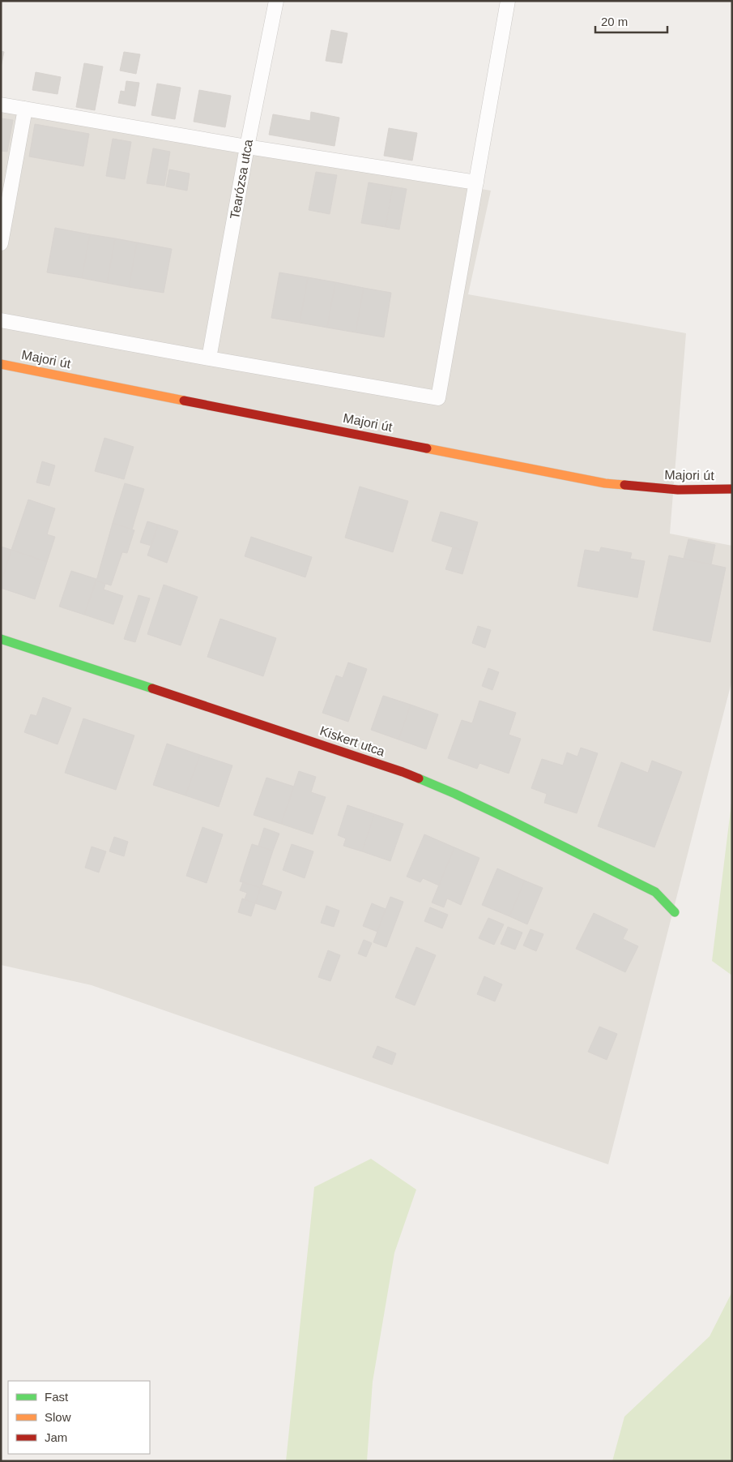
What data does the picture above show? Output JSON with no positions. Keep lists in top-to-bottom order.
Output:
{
  "streets": {
    "street": ["Majori út", "Kiskert utca"],
    "lane": ["Tearózsa utca"]
  },
  "legend": ["Fast", "Slow", "Jam"],
  "scale_bar": "20 m"
}
